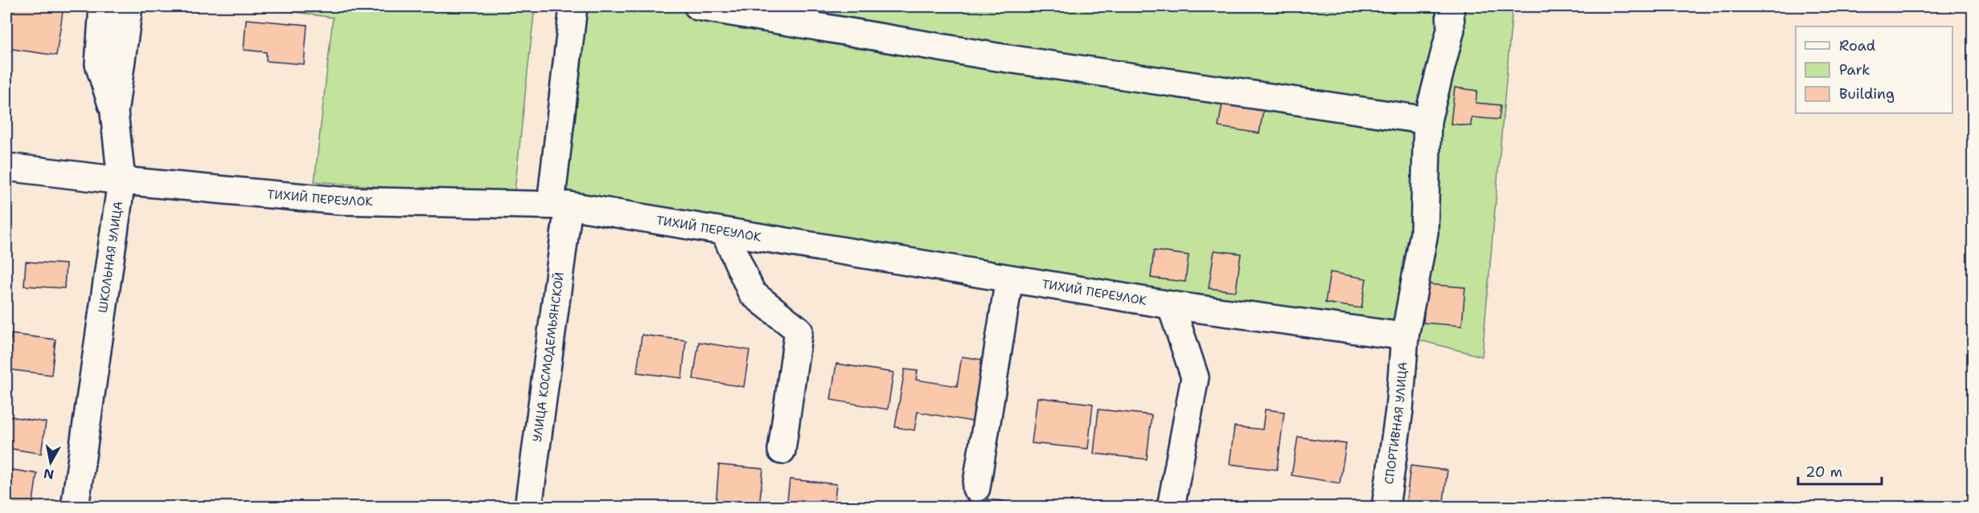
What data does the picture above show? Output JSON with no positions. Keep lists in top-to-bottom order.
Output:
{
  "streets": {
    "street": [
      "ТИХИЙ ПЕРЕУЛОК",
      "ШКОЛЬНАЯ УЛИЦА",
      "УЛИЦА КОСМОДЕМЬЯНСКОЙ",
      "СПОРТИВНАЯ УЛИЦА"
    ]
  },
  "crossings": [
    ["ТИХИЙ ПЕРЕУЛОК", "ШКОЛЬНАЯ УЛИЦА"],
    ["ТИХИЙ ПЕРЕУЛОК", "УЛИЦА КОСМОДЕМЬЯНСКОЙ"],
    ["ТИХИЙ ПЕРЕУЛОК", "СПОРТИВНАЯ УЛИЦА"]
  ],
  "legend": ["Road", "Park", "Building"],
  "scale_bar": "20 m",
  "north": "bottom"
}
